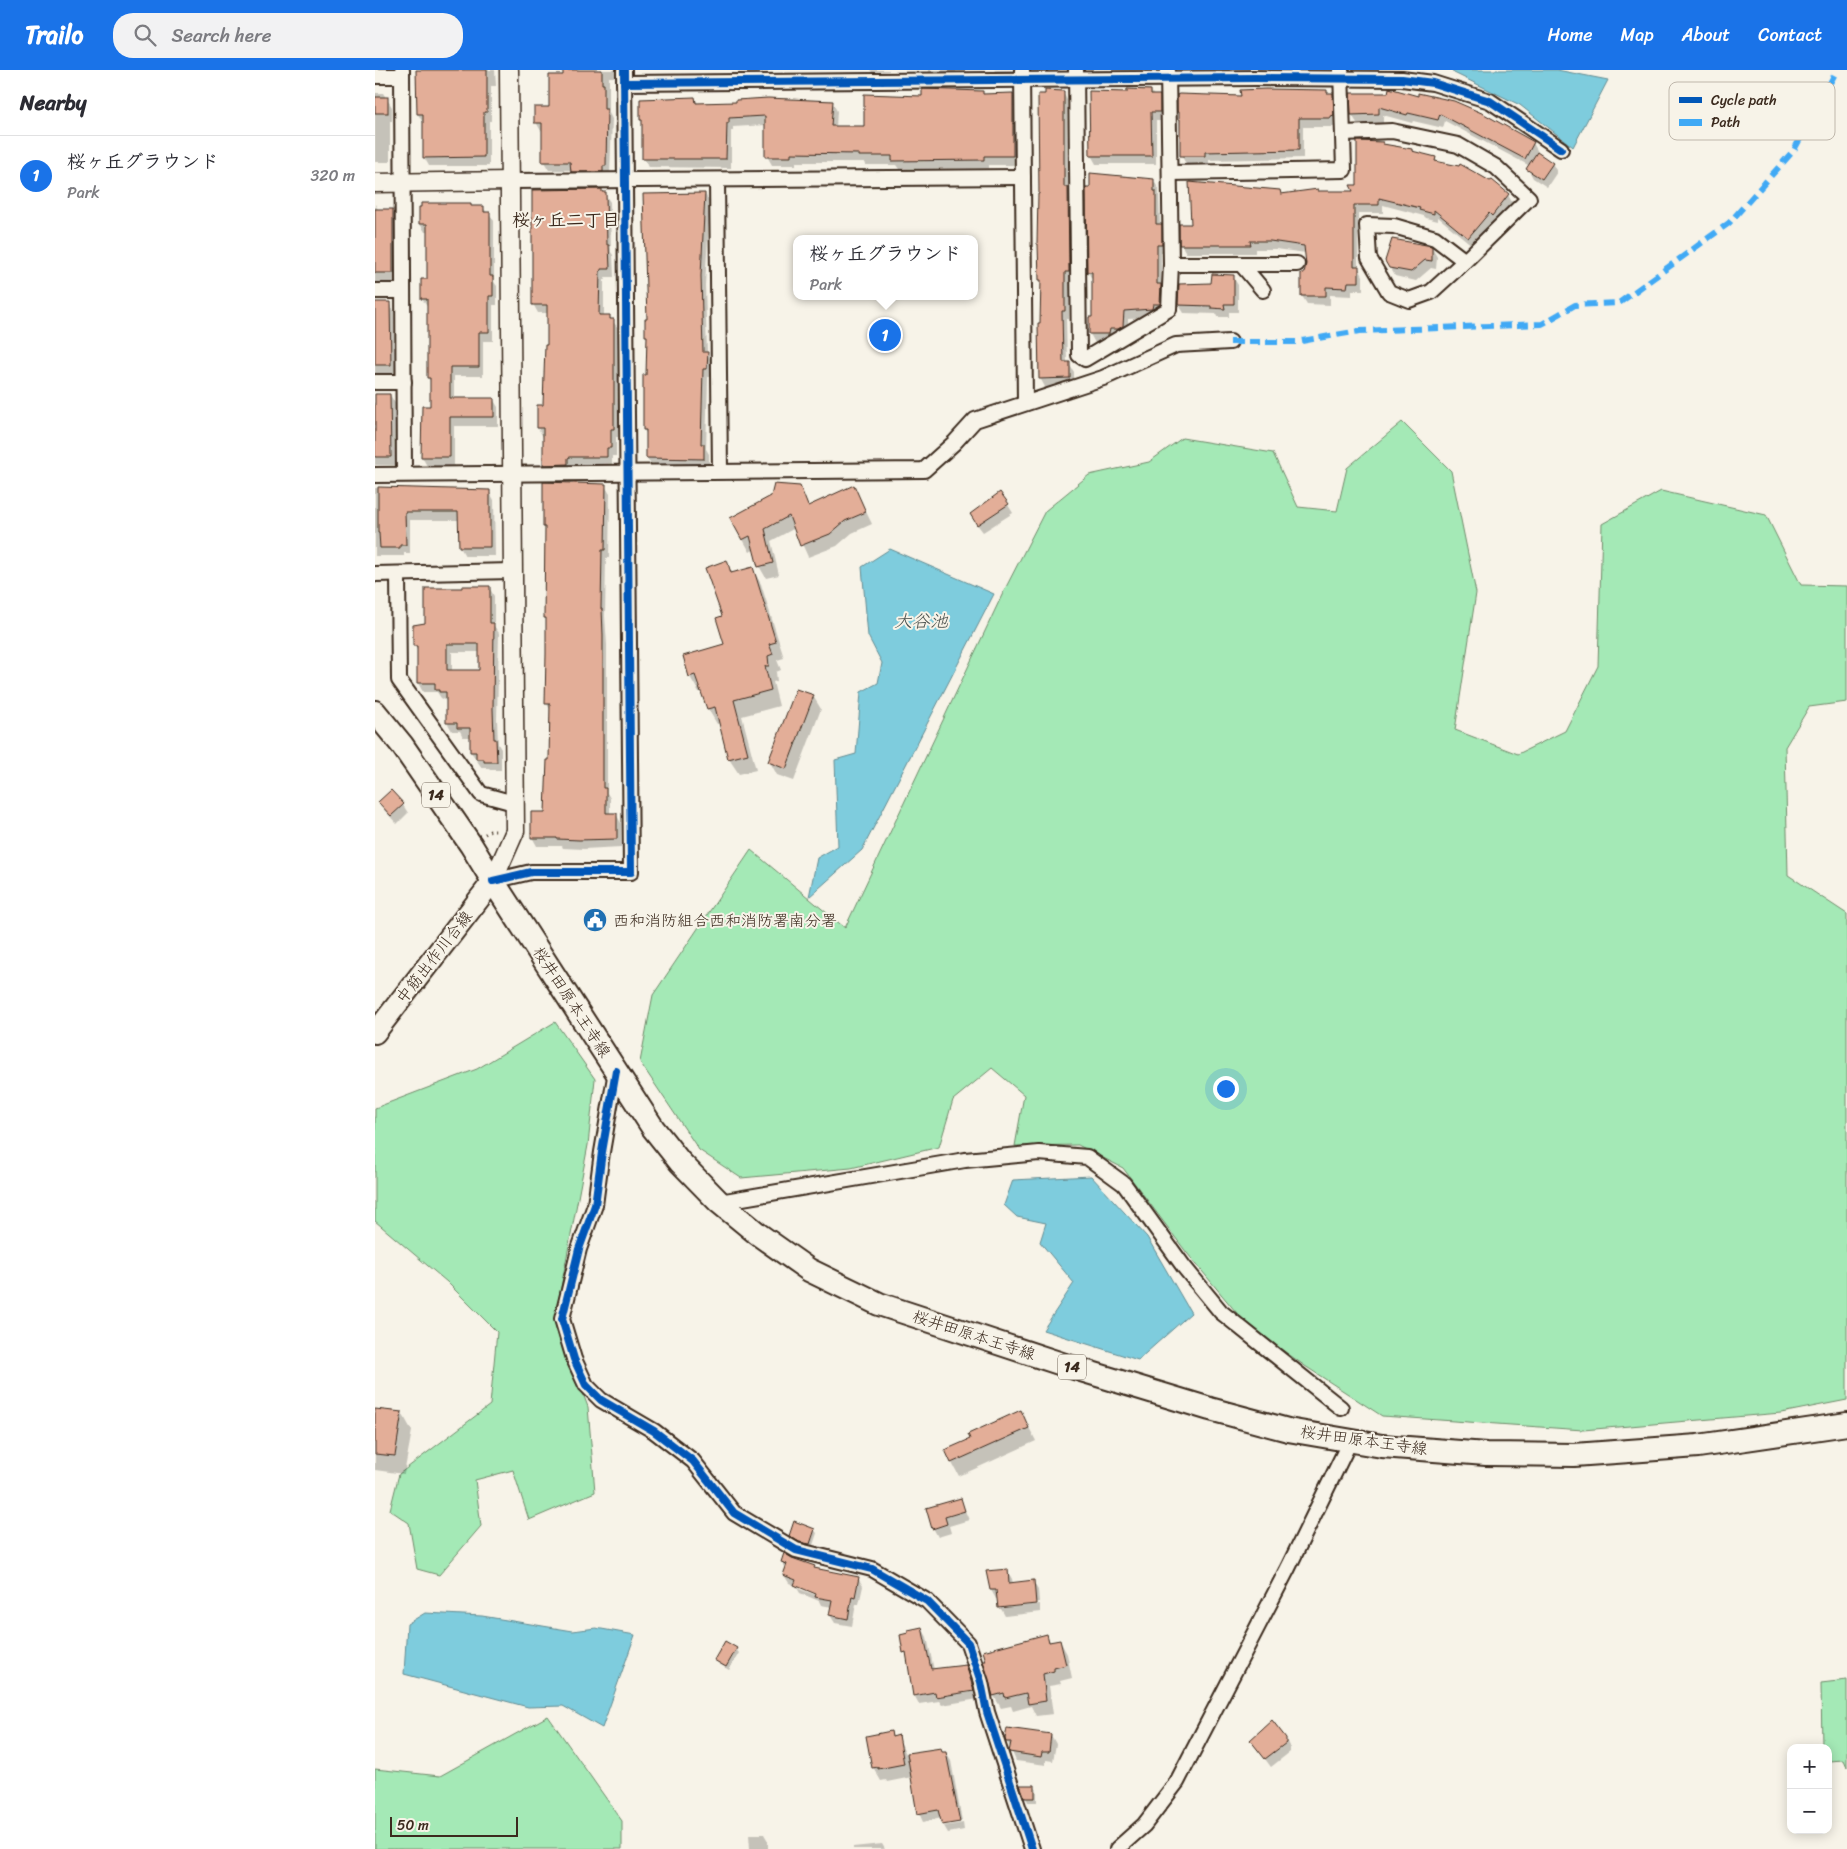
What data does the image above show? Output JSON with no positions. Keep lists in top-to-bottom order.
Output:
{
  "streets": {
    "main road": ["14", "中筋出作川合線", "桜井田原本王寺線"]
  },
  "crossings": [
    ["中筋出作川合線", "桜井田原本王寺線"]
  ],
  "districts": ["桜ヶ丘二丁目"],
  "water": ["大谷池"],
  "places": {
    "public building": ["西和消防組合西和消防署南分署"]
  },
  "legend": ["Cycle path", "Path"],
  "scale_bar": "50 m",
  "page": {
    "header": "Trailo",
    "search": "Search here",
    "nav": [
      "Home",
      "Map",
      "About",
      "Contact"
    ],
    "heading": "Nearby",
    "list": [
      {
        "mark": "1",
        "name": "桜ヶ丘グラウンド",
        "note": "Park",
        "value": "320 m"
      }
    ],
    "popup": ["桜ヶ丘グラウンド", "Park"],
    "pins": "1",
    "map_buttons": ["+", "−"],
    "scale": "50 m"
  }
}
